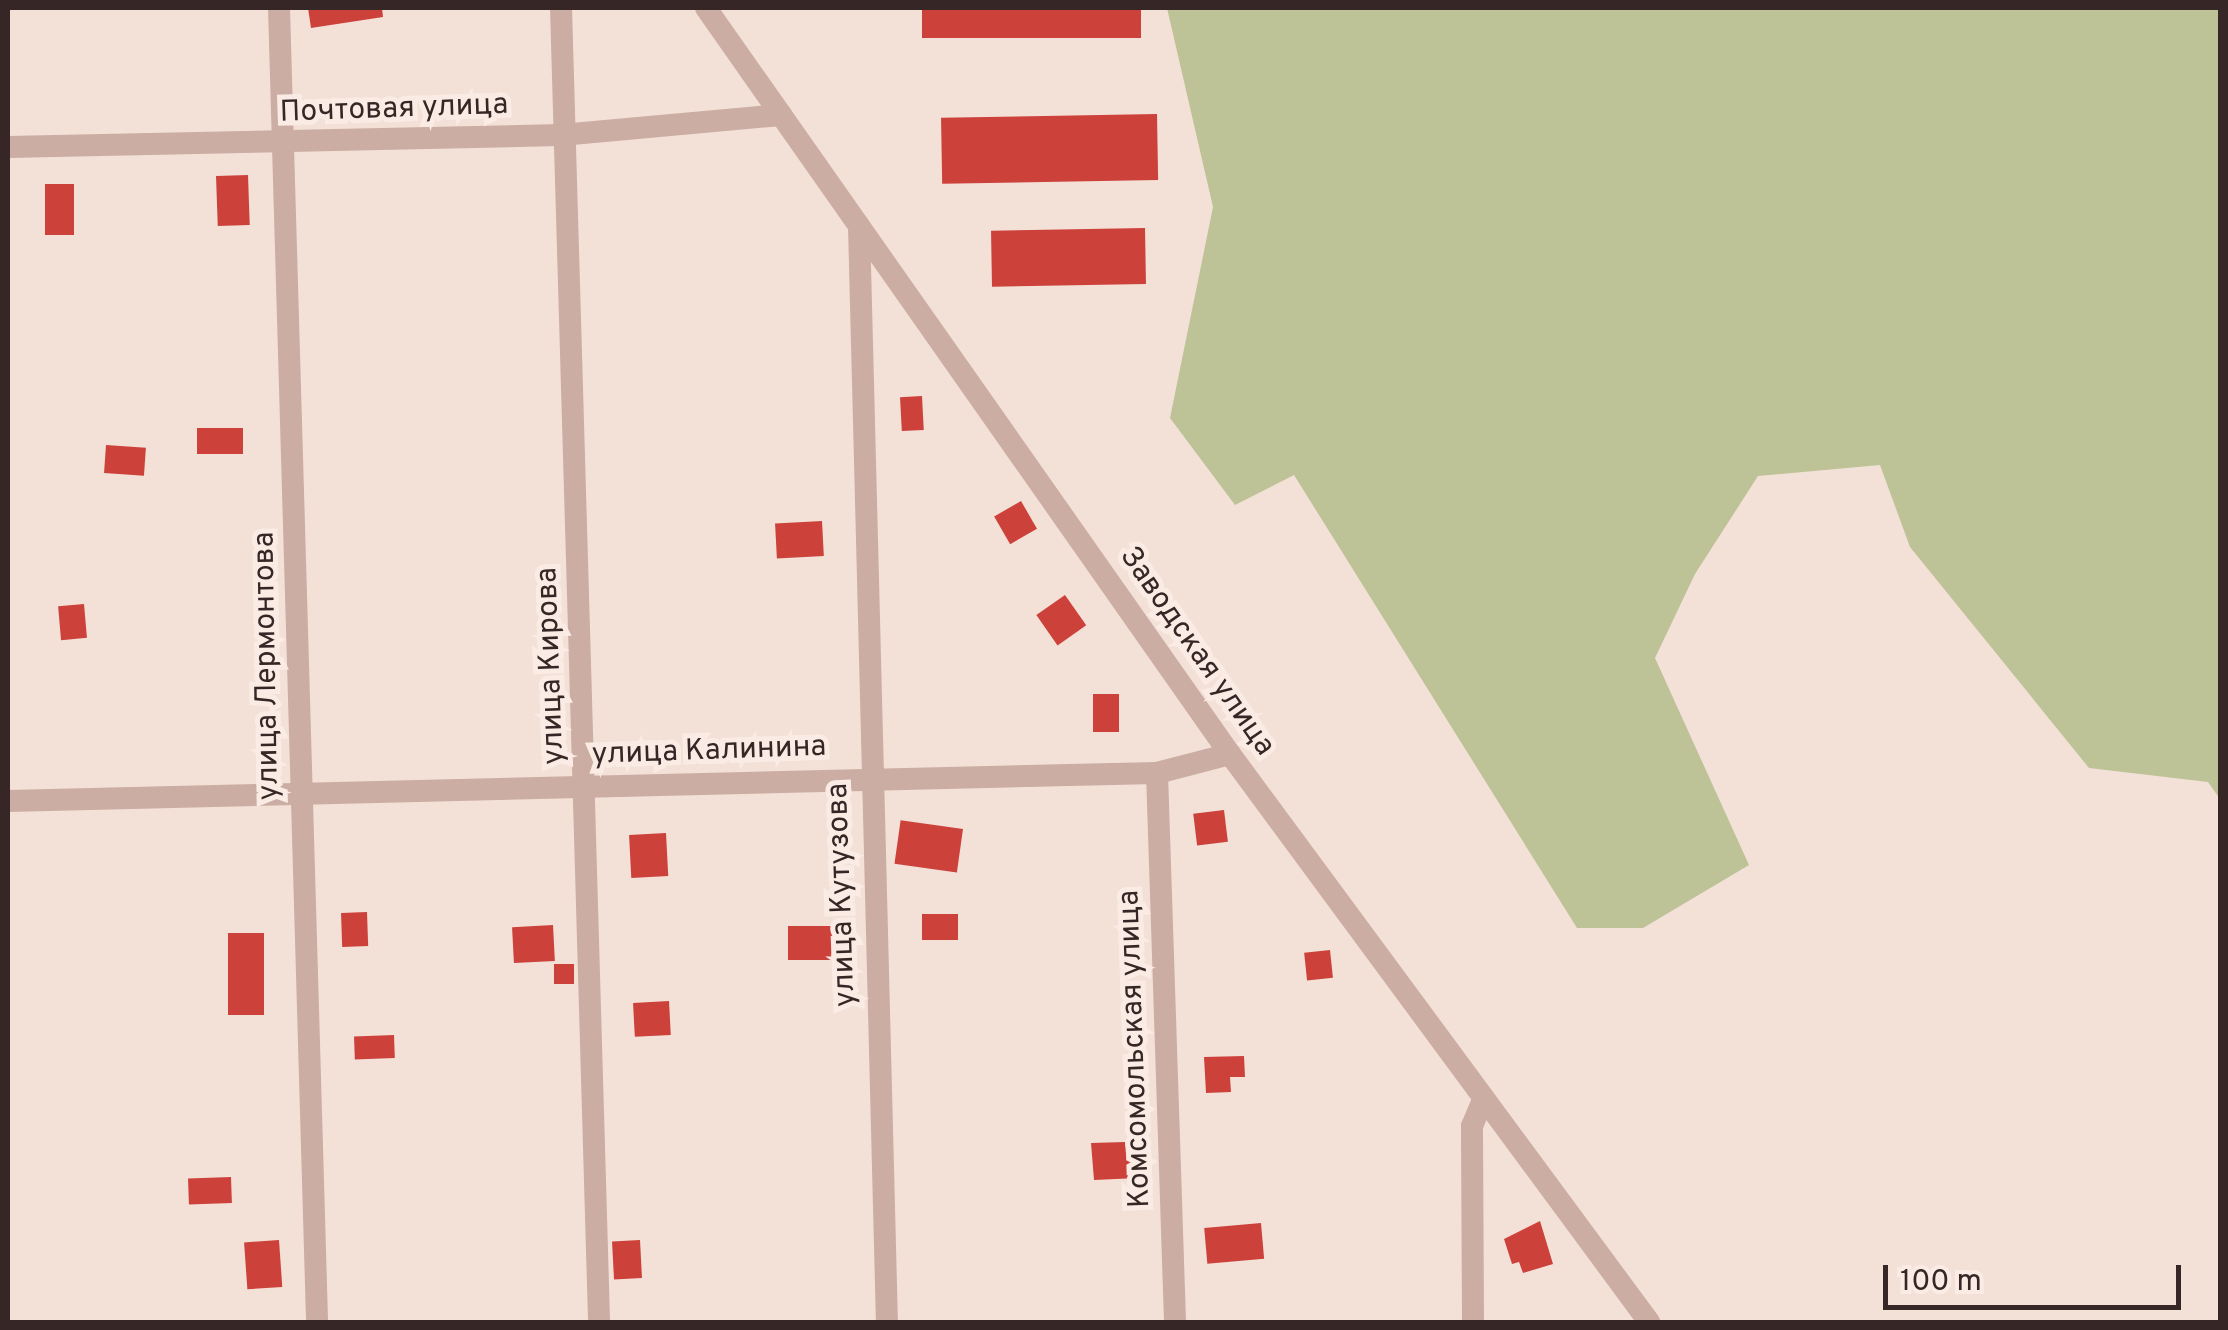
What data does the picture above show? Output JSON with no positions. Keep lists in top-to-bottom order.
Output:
{
  "streets": {
    "street": [
      "Почтовая улица",
      "Заводская улица",
      "улица Лермонтова",
      "улица Кирова",
      "улица Калинина",
      "улица Кутузова",
      "Комсомольская улица"
    ]
  },
  "crossings": [
    ["Почтовая улица", "Заводская улица"],
    ["Почтовая улица", "улица Лермонтова"],
    ["Почтовая улица", "улица Кирова"],
    ["Заводская улица", "улица Калинина"],
    ["Заводская улица", "улица Кутузова"],
    ["улица Лермонтова", "улица Калинина"],
    ["улица Кирова", "улица Калинина"],
    ["улица Калинина", "улица Кутузова"],
    ["улица Калинина", "Комсомольская улица"]
  ],
  "scale_bar": "100 m"
}
